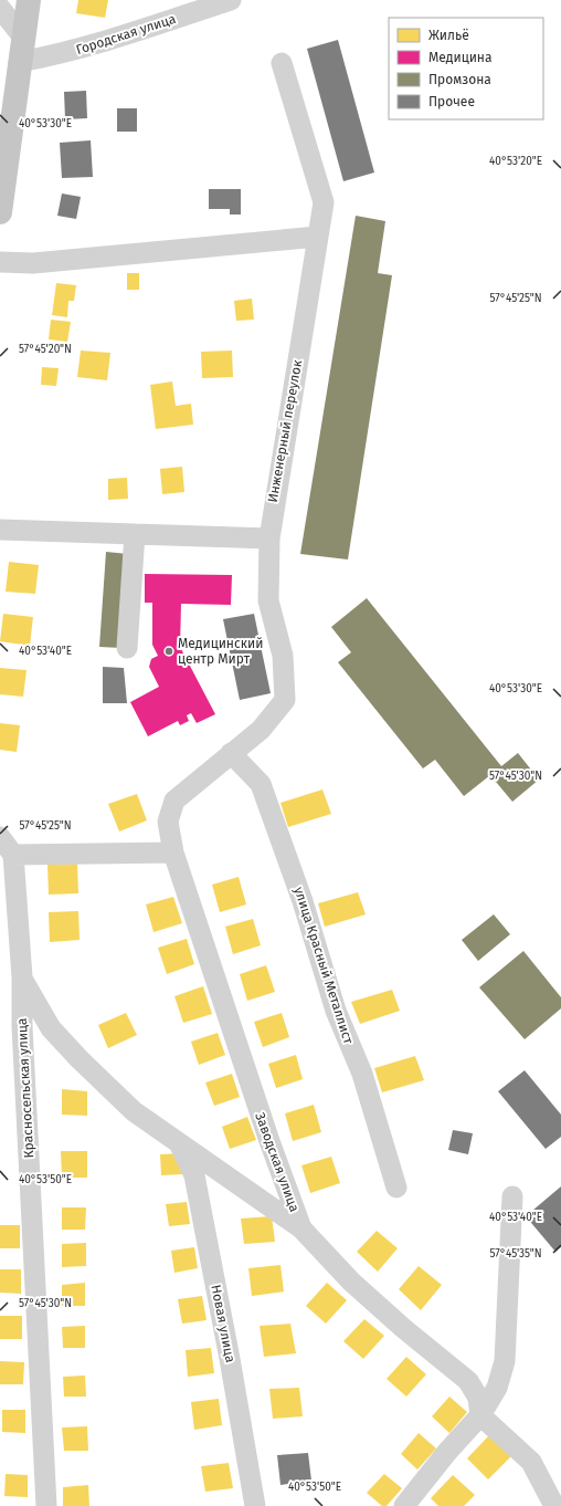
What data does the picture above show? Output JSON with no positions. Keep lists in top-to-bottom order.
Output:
{
  "streets": {
    "street": [
      "Городская улица",
      "Инженерный переулок",
      "улица Красный Металлист",
      "Красносельская улица",
      "Заводская улица",
      "Новая улица"
    ]
  },
  "crossings": [
    ["Инженерный переулок", "улица Красный Металлист"],
    ["Инженерный переулок", "Заводская улица"],
    ["улица Красный Металлист", "Заводская улица"]
  ],
  "places": ["Медицинский центр Мирт"],
  "legend": [
    "Жильё",
    "Медицина",
    "Промзона",
    "Прочее"
  ],
  "coordinates": [
    "40°53'30\"E",
    "40°53'20\"E",
    "57°45'25\"N",
    "57°45'20\"N",
    "40°53'40\"E",
    "57°45'30\"N",
    "40°53'50\"E",
    "57°45'35\"N"
  ]
}
